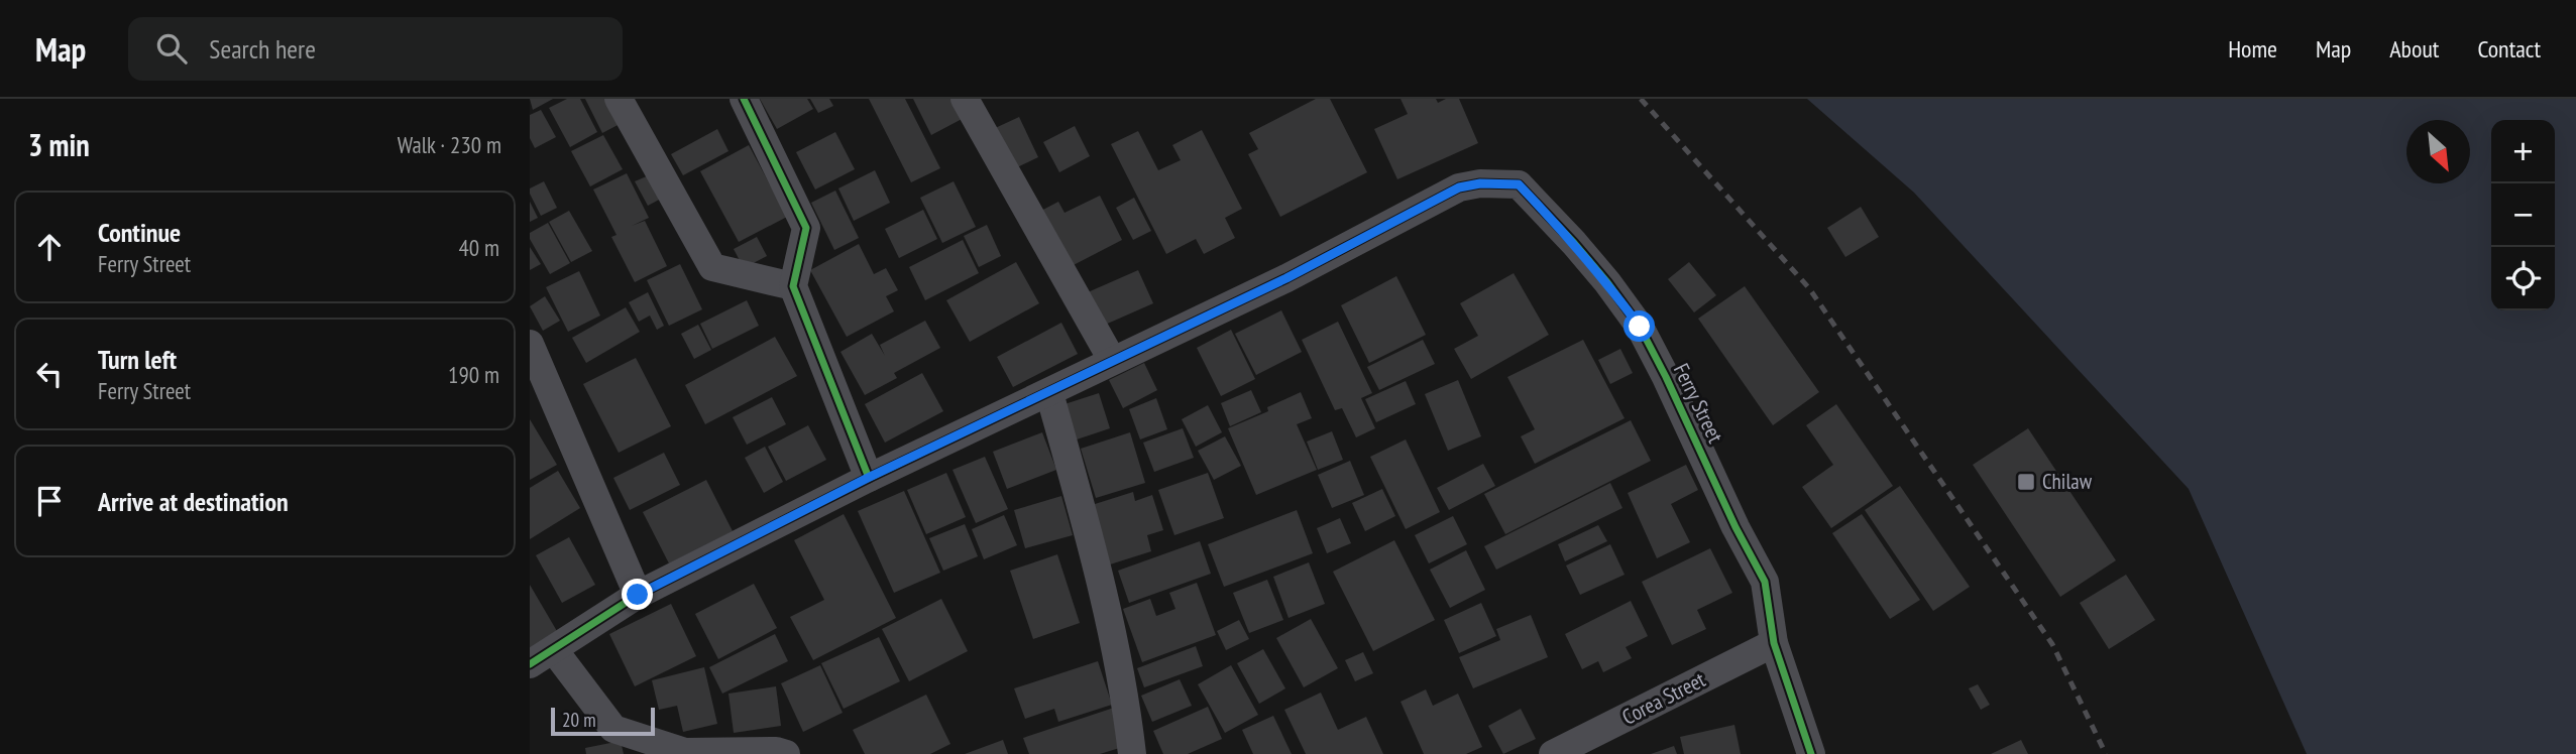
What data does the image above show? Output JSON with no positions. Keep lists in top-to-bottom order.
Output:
{
  "streets": {
    "street": ["Ferry Street", "Corea Street"]
  },
  "crossings": [
    ["Ferry Street", "Corea Street"]
  ],
  "places": {
    "transit": ["Chilaw"]
  },
  "scale_bar": "20 m",
  "north": "bottom right",
  "page": {
    "header": "Map",
    "search": "Search here",
    "nav": [
      "Home",
      "Map",
      "About",
      "Contact"
    ],
    "heading": ["3 min", "Walk · 230 m"],
    "map_buttons": ["+", "−"],
    "list": [
      ["Continue", "Ferry Street", "40 m"],
      ["Turn left", "Ferry Street", "190 m"],
      "Arrive at destination"
    ],
    "scale": "20 m"
  }
}
